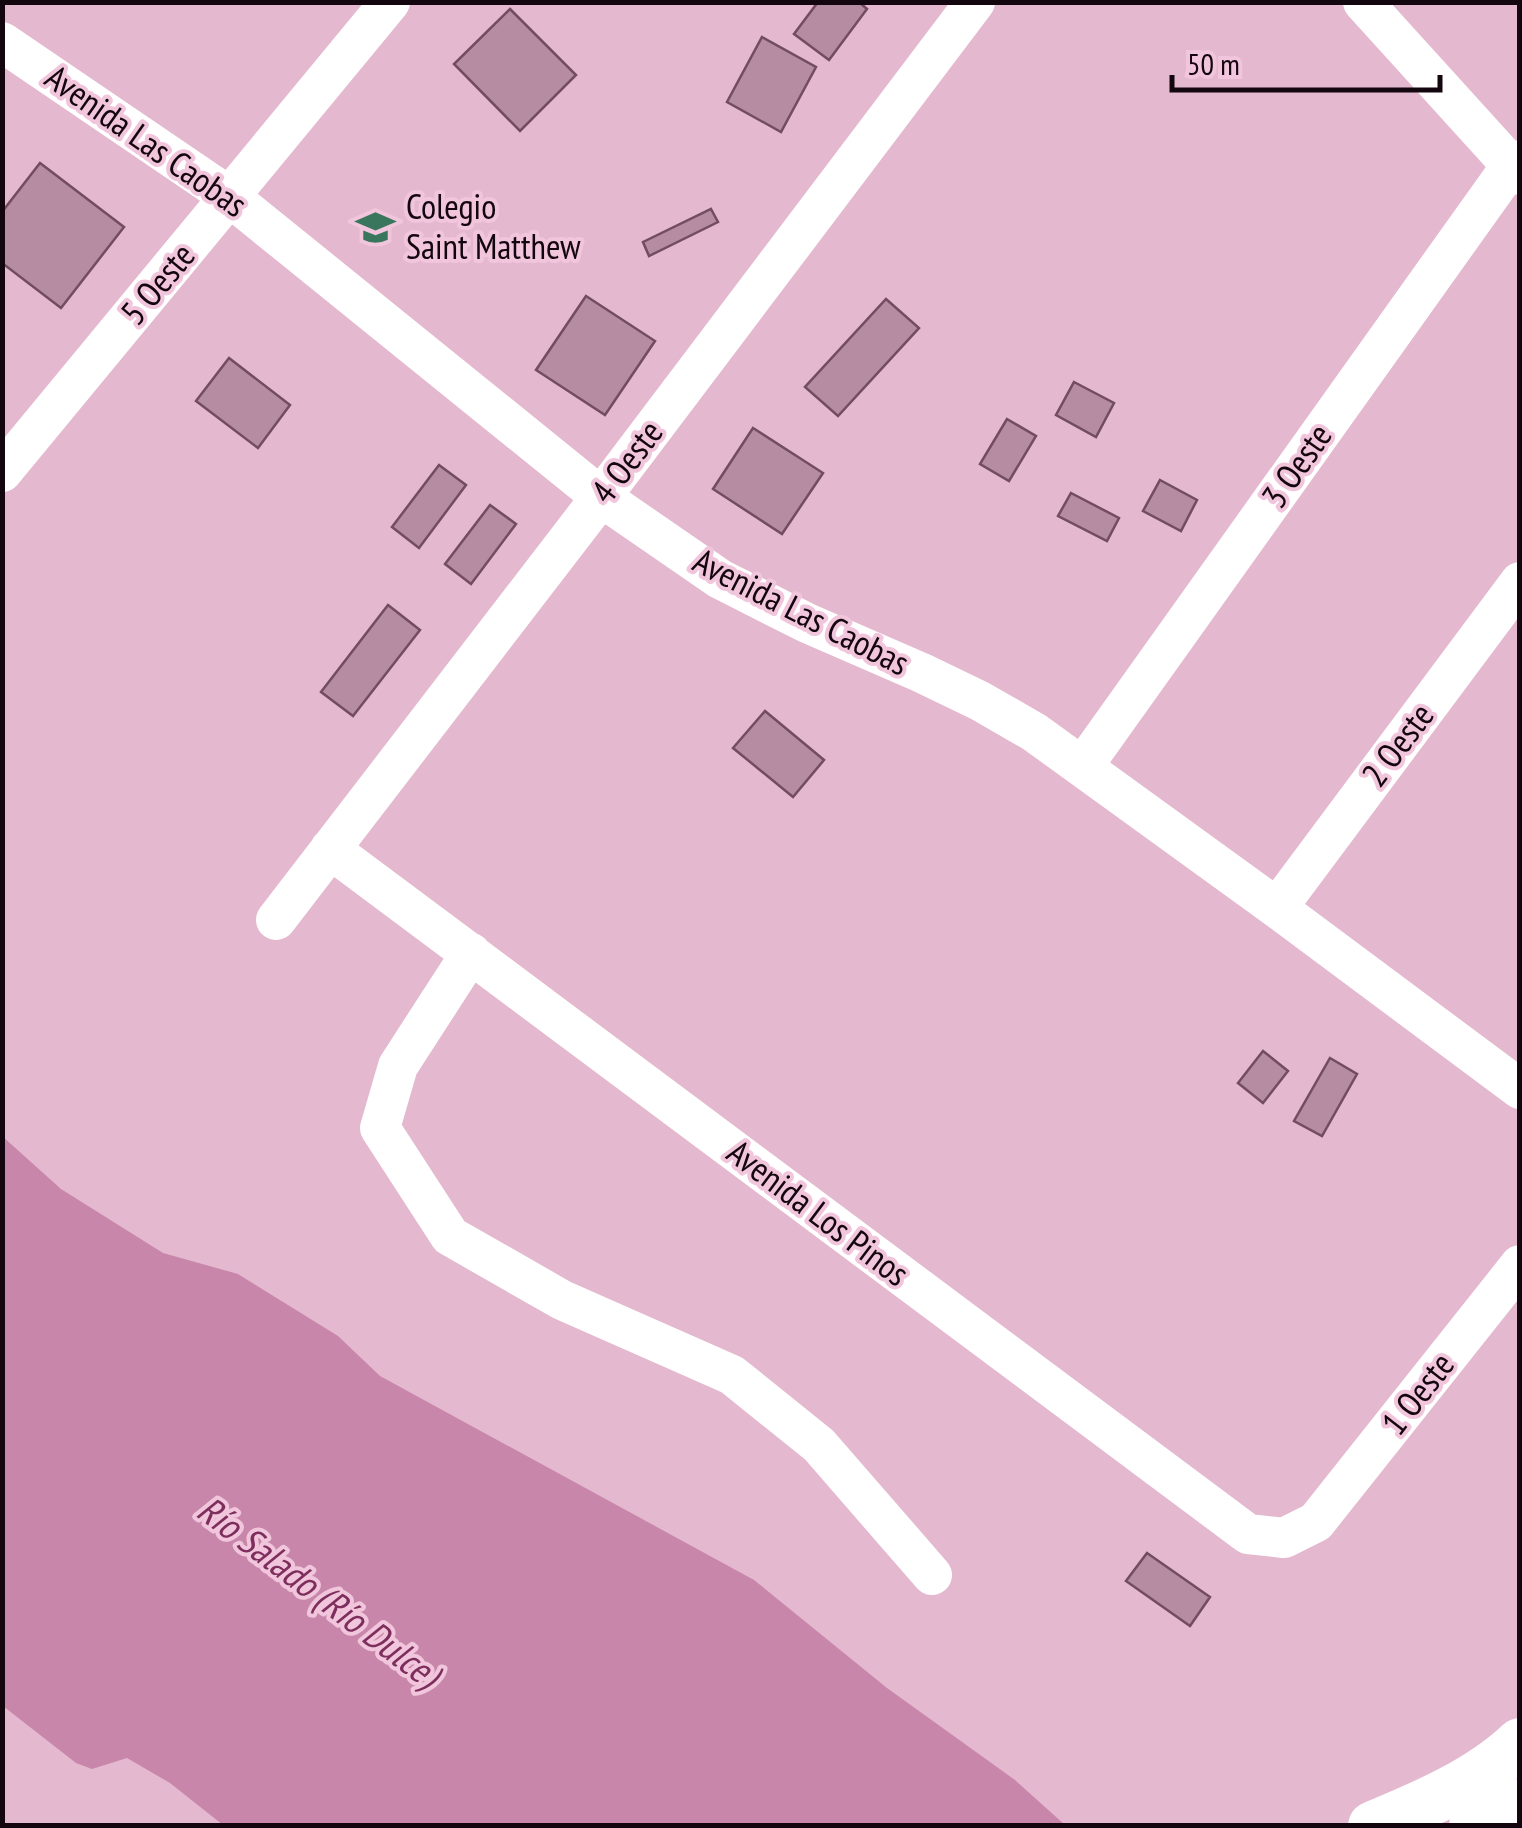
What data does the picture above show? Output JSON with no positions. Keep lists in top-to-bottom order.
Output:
{
  "streets": {
    "street": [
      "Avenida Las Caobas",
      "5 Oeste",
      "4 Oeste",
      "3 Oeste",
      "2 Oeste",
      "Avenida Los Pinos",
      "1 Oeste"
    ]
  },
  "crossings": [
    ["Avenida Las Caobas", "5 Oeste"],
    ["Avenida Las Caobas", "4 Oeste"],
    ["Avenida Las Caobas", "3 Oeste"],
    ["Avenida Las Caobas", "2 Oeste"],
    ["4 Oeste", "Avenida Los Pinos"],
    ["Avenida Los Pinos", "1 Oeste"]
  ],
  "water": ["Río Salado (Río Dulce)"],
  "places": {
    "school or university": ["Colegio Saint Matthew"]
  },
  "scale_bar": "50 m"
}
